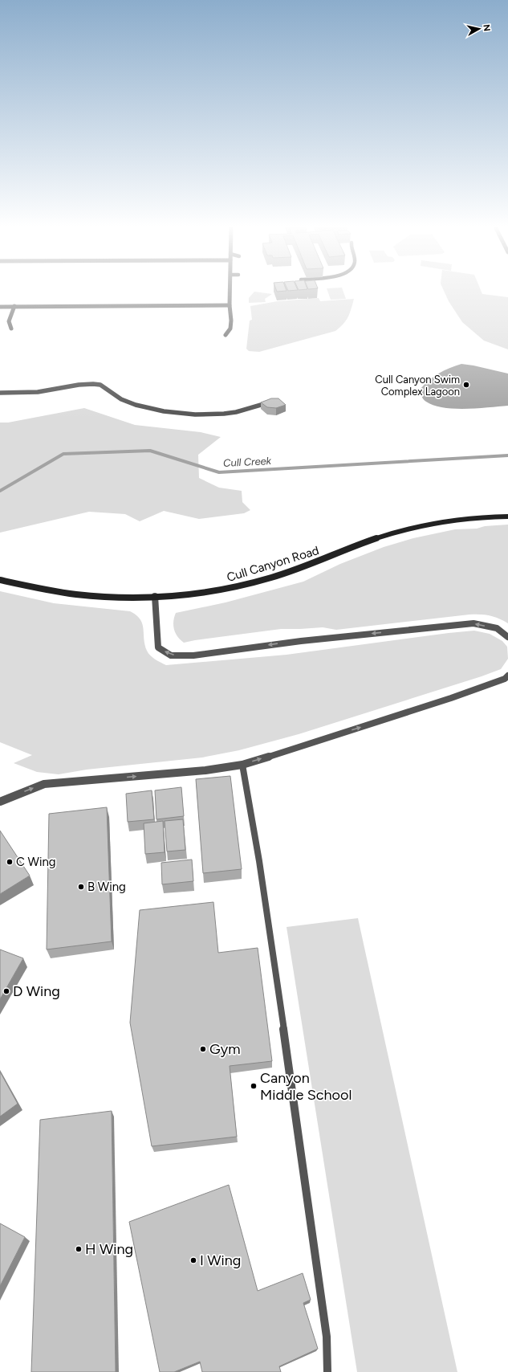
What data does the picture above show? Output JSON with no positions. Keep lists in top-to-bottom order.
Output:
{
  "streets": {
    "street": ["Cull Canyon Road"]
  },
  "water": ["Cull Creek"],
  "places": [
    "Cull Canyon Swim Complex Lagoon",
    "C Wing",
    "B Wing",
    "D Wing",
    "Gym",
    "Canyon Middle School",
    "H Wing",
    "I Wing"
  ],
  "north": "right"
}
